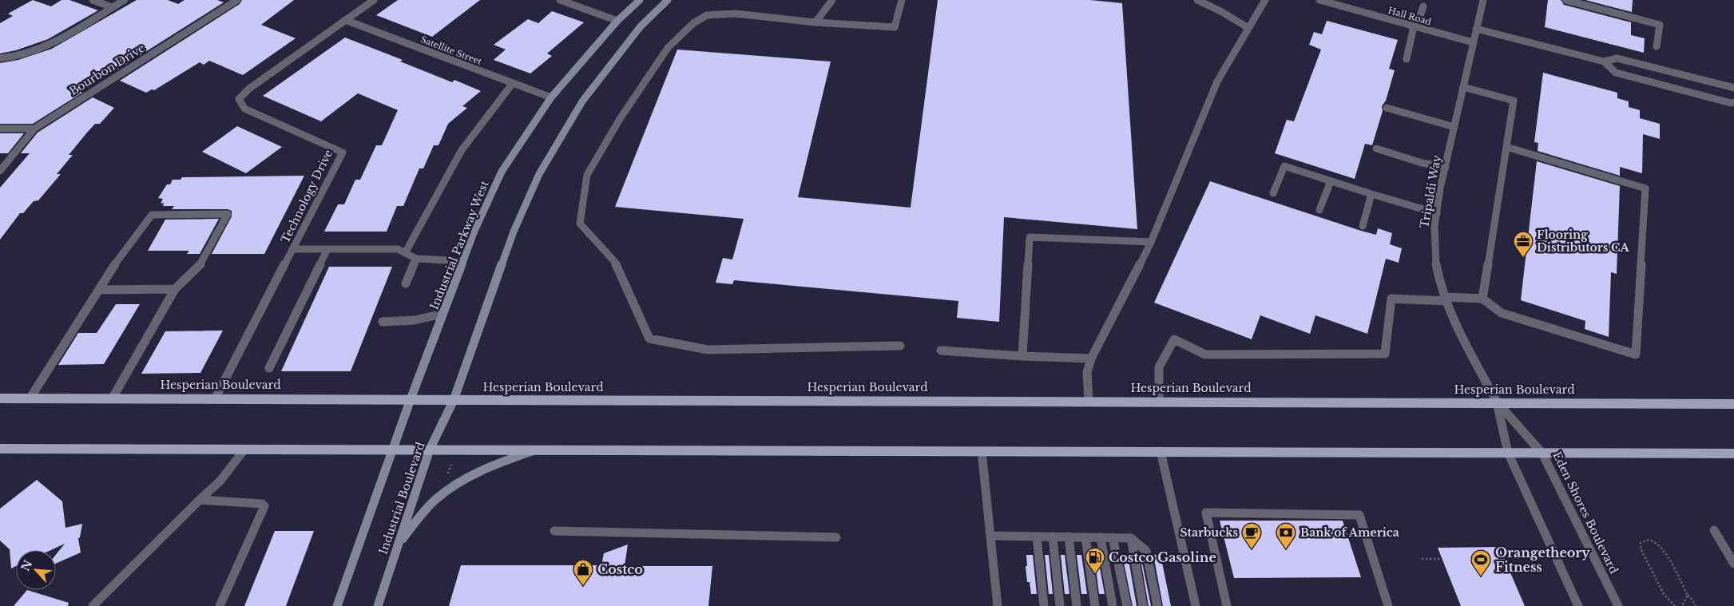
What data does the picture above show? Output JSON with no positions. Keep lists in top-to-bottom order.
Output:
{
  "streets": {
    "main road": ["Industrial Parkway West", "Hesperian Boulevard", "Industrial Boulevard"],
    "street": [
      "Hall Road",
      "Satellite Street",
      "Bourbon Drive",
      "Tripaldi Way",
      "Technology Drive",
      "Eden Shores Boulevard"
    ]
  },
  "crossings": [
    ["Hall Road", "Tripaldi Way"],
    ["Satellite Street", "Technology Drive"],
    ["Satellite Street", "Industrial Parkway West"],
    ["Tripaldi Way", "Hesperian Boulevard"],
    ["Tripaldi Way", "Eden Shores Boulevard"],
    ["Technology Drive", "Hesperian Boulevard"],
    ["Industrial Parkway West", "Hesperian Boulevard"],
    ["Hesperian Boulevard", "Industrial Boulevard"],
    ["Hesperian Boulevard", "Eden Shores Boulevard"]
  ],
  "places": {
    "office": ["Flooring Distributors CA"],
    "cafe": ["Starbucks"],
    "bank": ["Bank of America"],
    "fuel station": ["Costco Gasoline"],
    "sports": ["Orangetheory Fitness"],
    "shop": ["Costco"]
  },
  "north": "top left"
}
